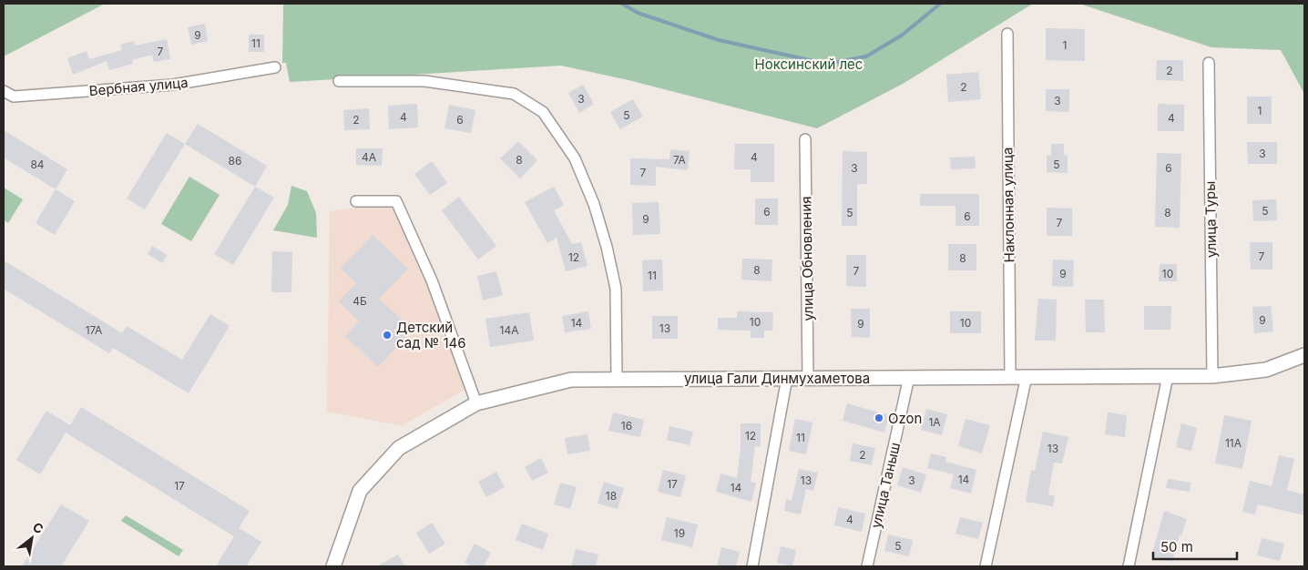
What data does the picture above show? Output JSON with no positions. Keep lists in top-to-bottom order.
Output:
{
  "streets": {
    "street": [
      "Вербная улица",
      "Наклонная улица",
      "улица Туры",
      "улица Обновления",
      "улица Гали Динмухаметова",
      "улица Таныш"
    ]
  },
  "crossings": [
    ["Наклонная улица", "улица Гали Динмухаметова"],
    ["улица Туры", "улица Гали Динмухаметова"],
    ["улица Обновления", "улица Гали Динмухаметова"],
    ["улица Гали Динмухаметова", "улица Таныш"]
  ],
  "parks": ["Ноксинский лес"],
  "places": ["Детский сад № 146", "Ozon"],
  "house_numbers": [
    "9",
    "11",
    "1",
    "7",
    "2",
    "2",
    "3",
    "3",
    "1",
    "5",
    "4",
    "4",
    "2",
    "6",
    "3",
    "4А",
    "4",
    "8",
    "7А",
    "86",
    "84",
    "5",
    "3",
    "6",
    "7",
    "5",
    "6",
    "5",
    "8",
    "6",
    "9",
    "7",
    "7",
    "12",
    "8",
    "8",
    "7",
    "9",
    "10",
    "11",
    "4Б",
    "9",
    "10",
    "14",
    "10",
    "9",
    "13",
    "17А",
    "14А",
    "1А",
    "16",
    "12",
    "11",
    "11А",
    "13",
    "2",
    "14",
    "13",
    "3",
    "17",
    "17",
    "14",
    "18",
    "4",
    "19",
    "5"
  ],
  "scale_bar": "50 m",
  "north": "top right"
}
